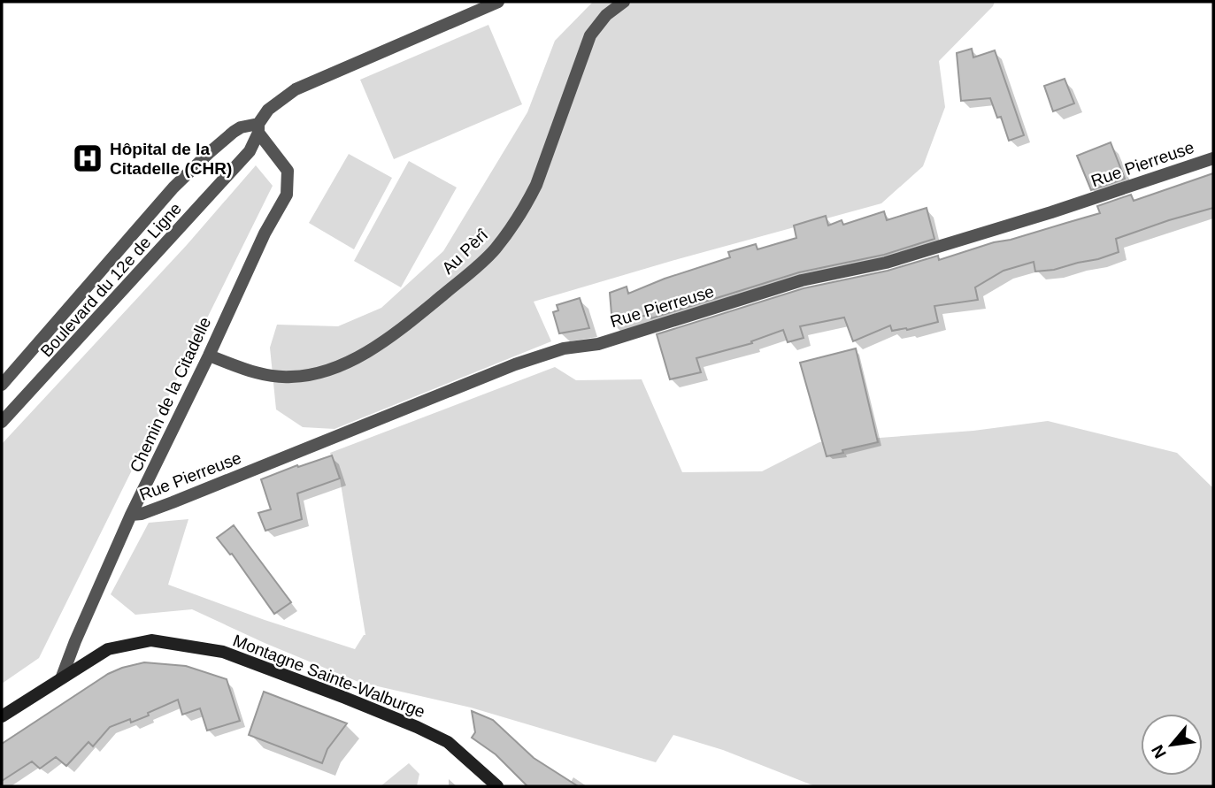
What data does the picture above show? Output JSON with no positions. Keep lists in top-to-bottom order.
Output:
{
  "streets": {
    "street": [
      "Rue Pierreuse",
      "Au Pèrî",
      "Boulevard du 12e de Ligne",
      "Chemin de la Citadelle",
      "Montagne Sainte-Walburge"
    ]
  },
  "crossings": [
    ["Rue Pierreuse", "Chemin de la Citadelle"],
    ["Au Pèrî", "Chemin de la Citadelle"],
    ["Boulevard du 12e de Ligne", "Chemin de la Citadelle"],
    ["Chemin de la Citadelle", "Montagne Sainte-Walburge"]
  ],
  "places": {
    "hospital": ["Hôpital de la Citadelle (CHR)"]
  },
  "north": "bottom left"
}
